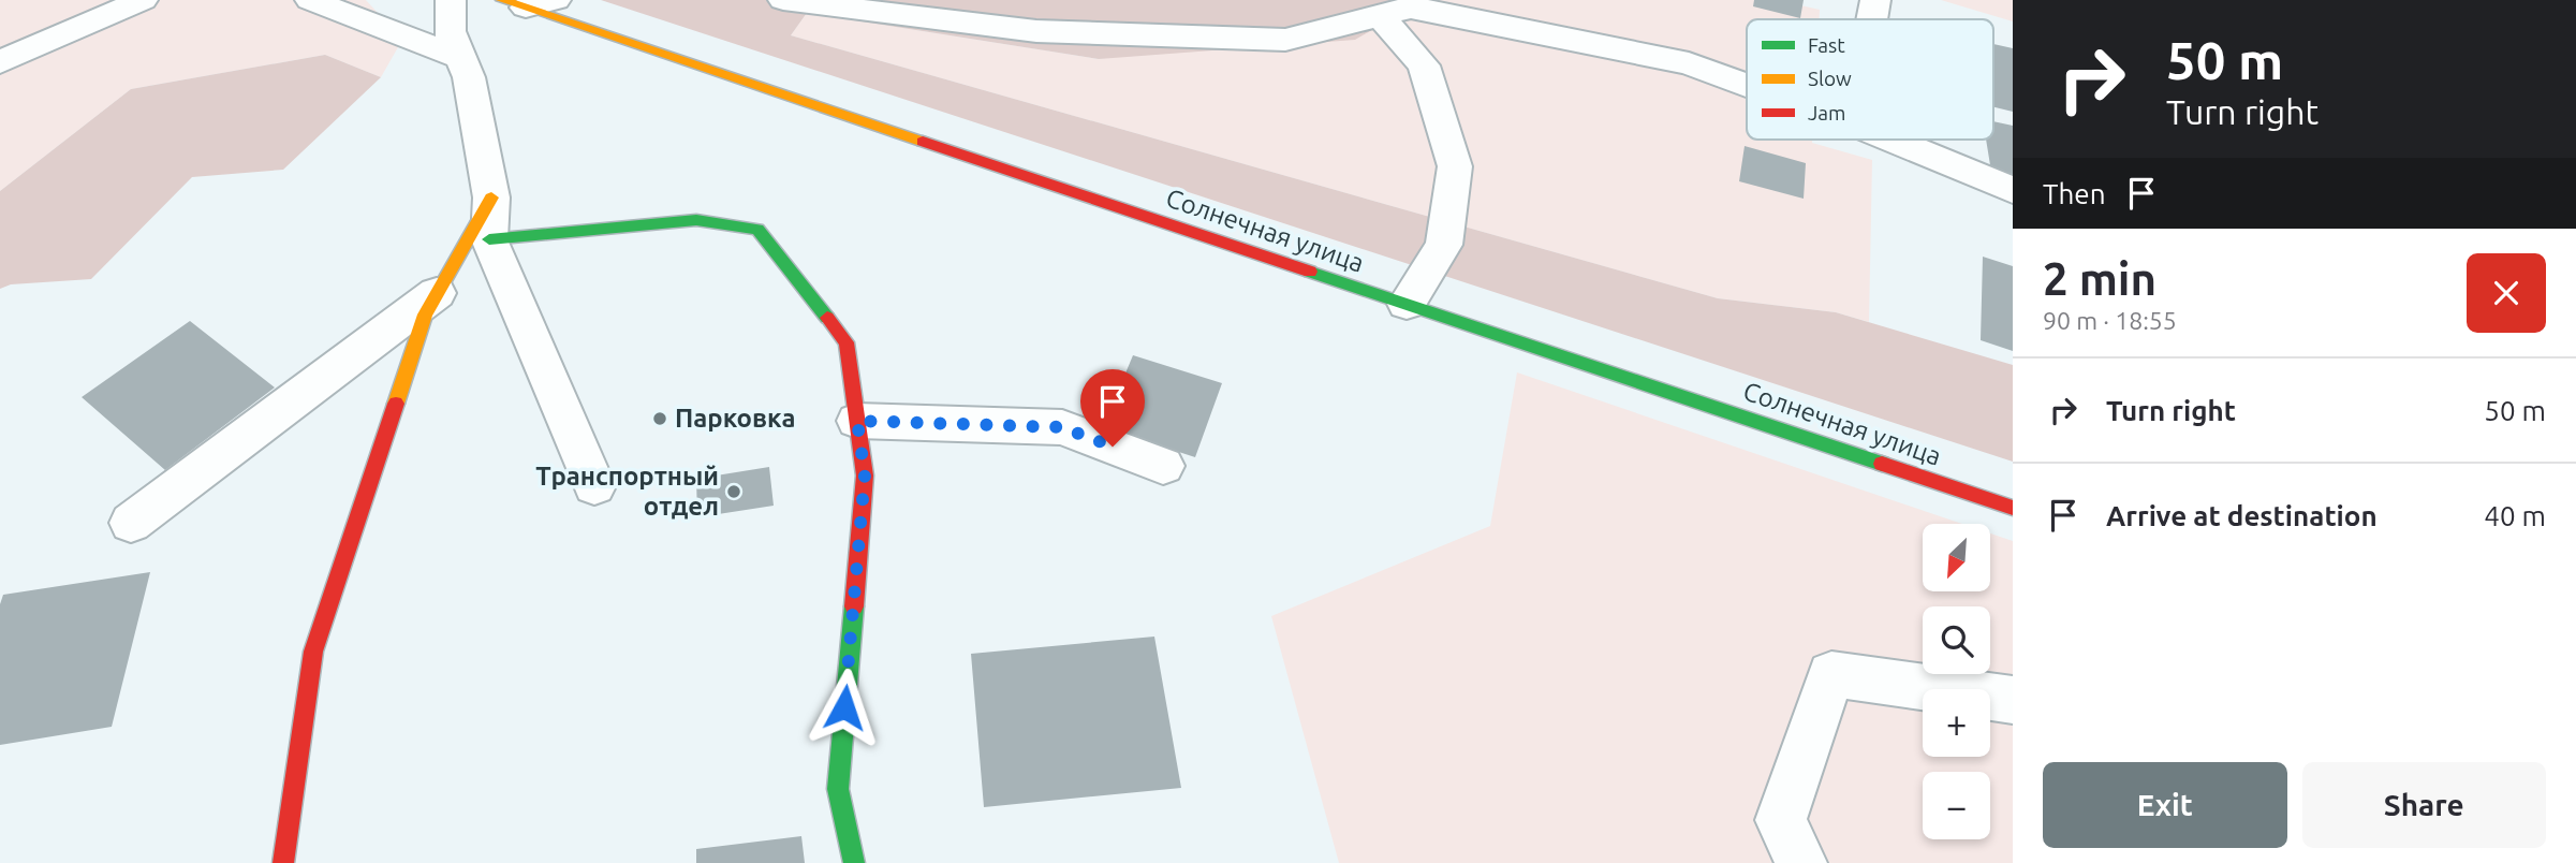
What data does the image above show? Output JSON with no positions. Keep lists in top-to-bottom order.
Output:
{
  "streets": {
    "street": ["Солнечная улица"]
  },
  "places": ["Парковка", "Транспортный отдел"],
  "legend": ["Fast", "Slow", "Jam"],
  "north": "bottom left",
  "page": {
    "turn": ["50 m", "Turn right"],
    "then": "Then",
    "heading": ["2 min", "90 m · 18:55"],
    "list": [
      {
        "name": "Turn right",
        "value": "50 m"
      },
      {
        "name": "Arrive at destination",
        "value": "40 m"
      }
    ],
    "map_buttons": ["+", "−"],
    "buttons": ["Exit", "Share"]
  }
}
